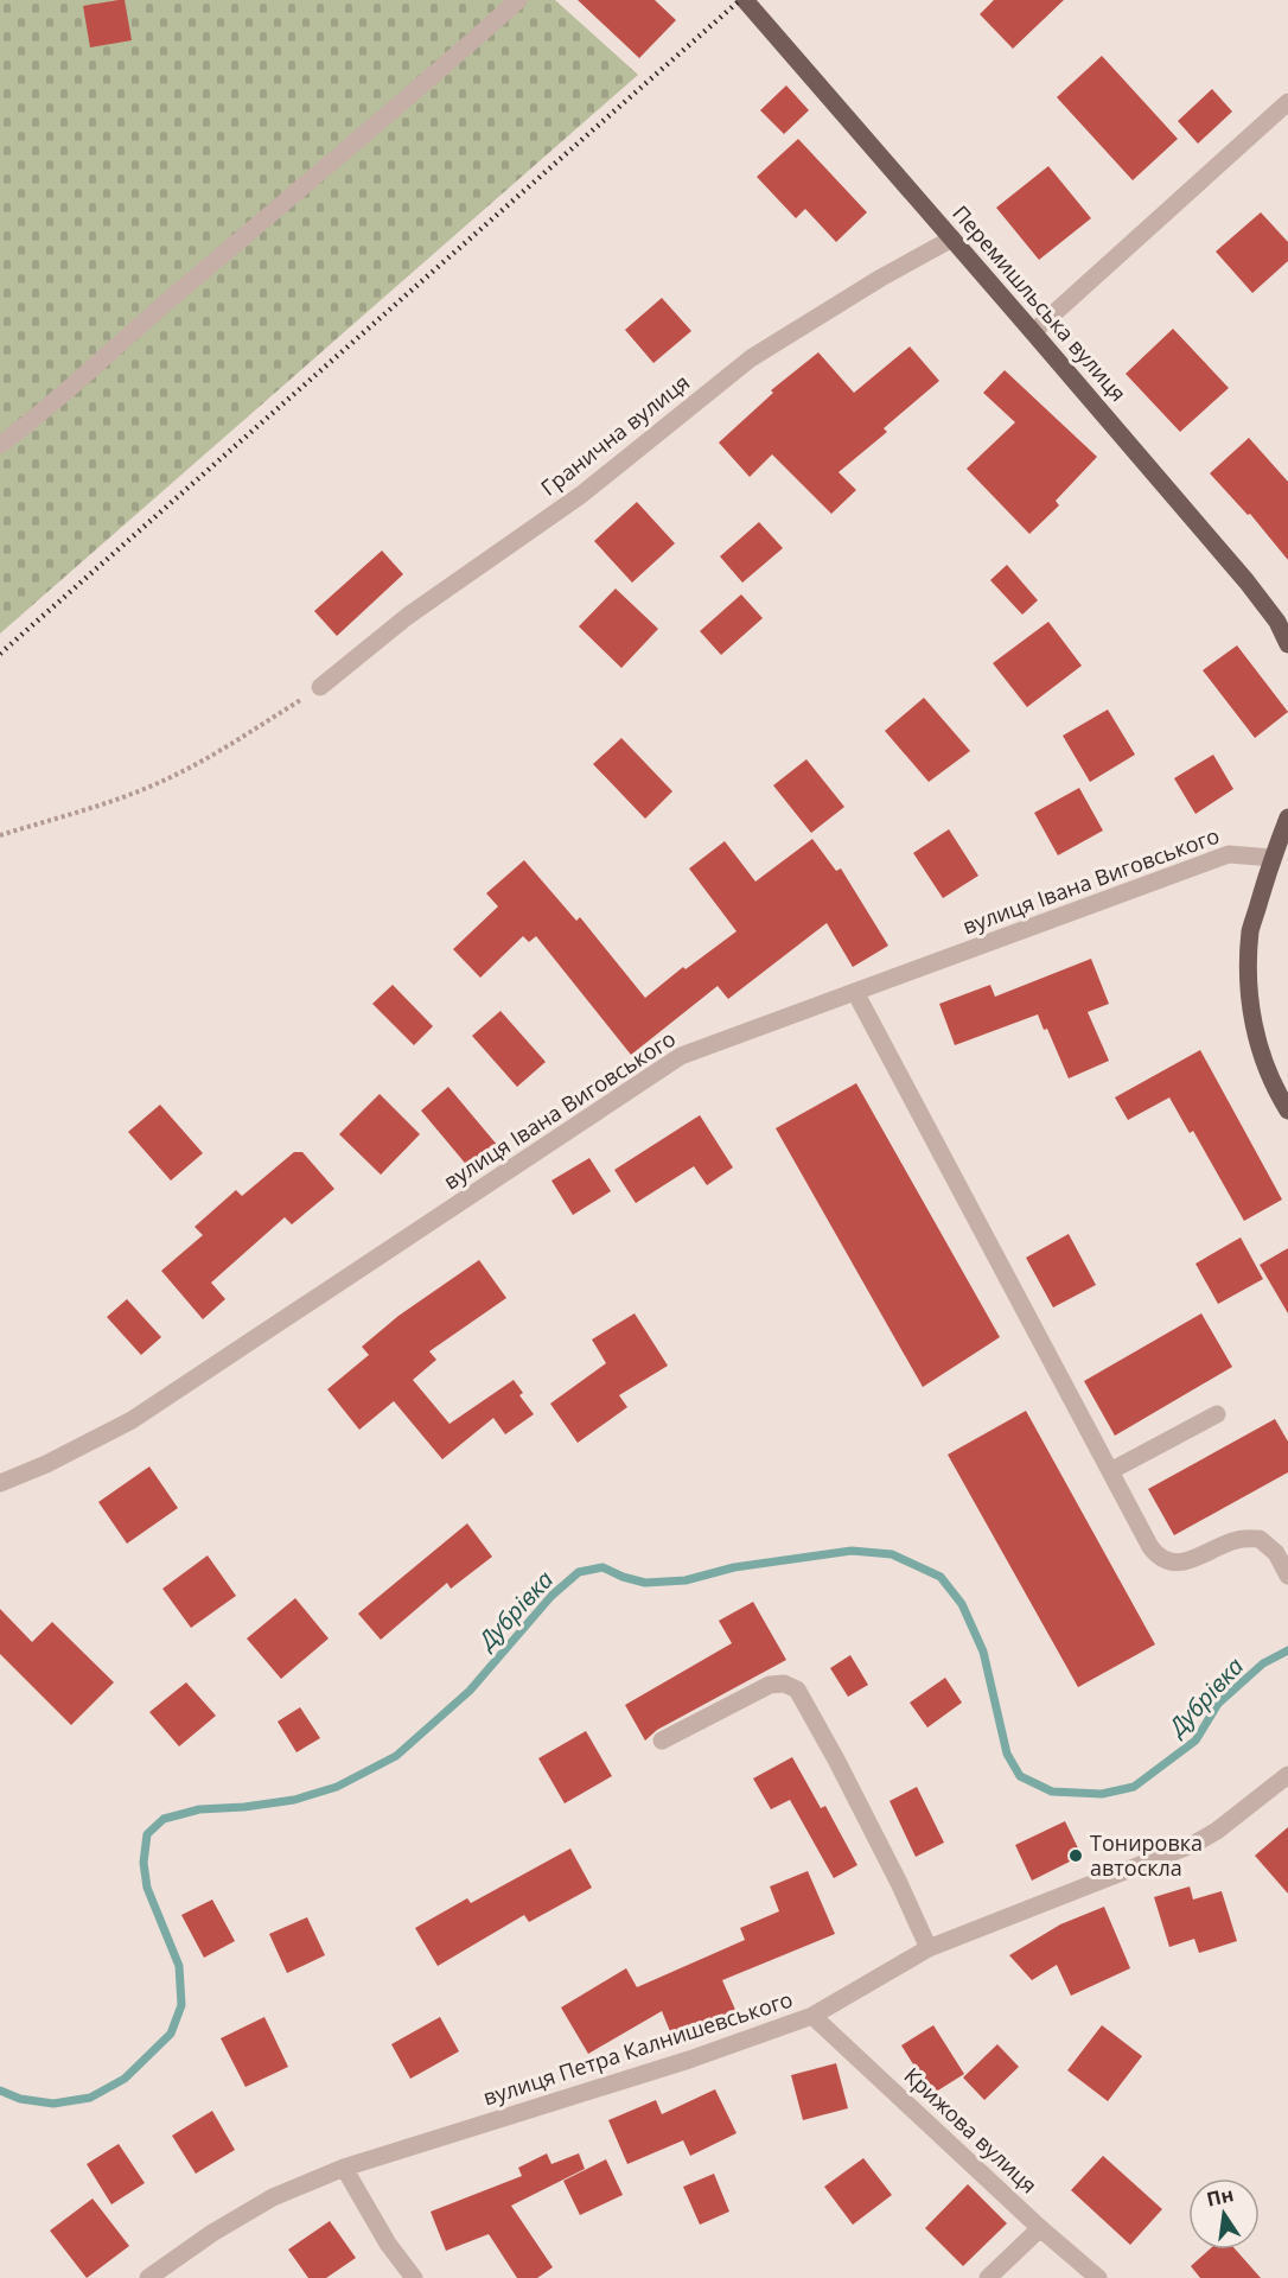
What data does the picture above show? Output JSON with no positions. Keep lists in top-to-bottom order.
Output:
{
  "streets": {
    "main road": ["Перемишльська вулиця"],
    "street": [
      "Гранична вулиця",
      "вулиця Івана Виговського",
      "вулиця Петра Калнишевського",
      "Крижова вулиця"
    ]
  },
  "crossings": [
    ["Перемишльська вулиця", "Гранична вулиця"],
    ["вулиця Петра Калнишевського", "Крижова вулиця"]
  ],
  "water": ["Дубрівка"],
  "places": ["Тонировка автоскла"],
  "north": "top"
}
